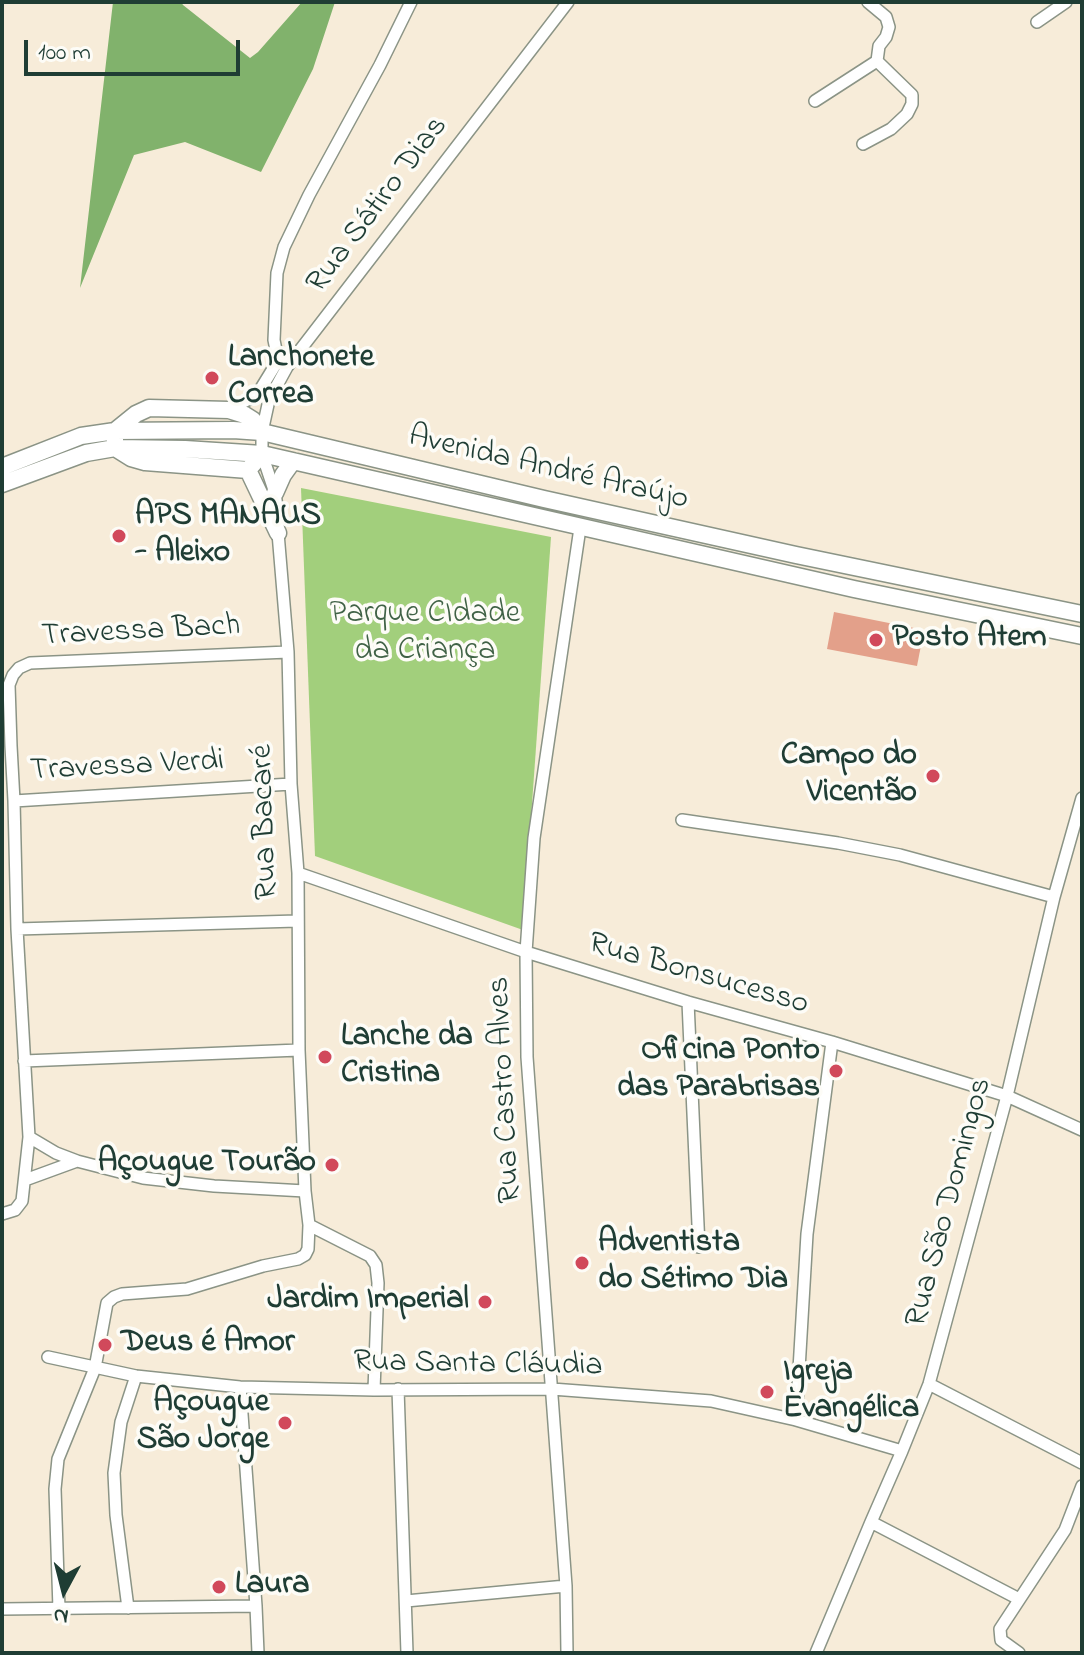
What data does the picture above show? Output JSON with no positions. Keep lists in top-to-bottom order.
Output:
{
  "streets": {
    "main road": ["Avenida André Araújo"],
    "street": [
      "Rua Sátiro Dias",
      "Travessa Bach",
      "Travessa Verdi",
      "Rua Bacaré",
      "Rua Bonsucesso",
      "Rua Castro Alves",
      "Rua São Domingos",
      "Rua Santa Cláudia"
    ]
  },
  "crossings": [
    ["Rua Sátiro Dias", "Avenida André Araújo"],
    ["Rua Sátiro Dias", "Rua Bacaré"],
    ["Avenida André Araújo", "Rua Bacaré"],
    ["Avenida André Araújo", "Rua Castro Alves"],
    ["Travessa Bach", "Travessa Verdi"],
    ["Travessa Bach", "Rua Bacaré"],
    ["Travessa Verdi", "Rua Bacaré"],
    ["Rua Bacaré", "Rua Bonsucesso"],
    ["Rua Bonsucesso", "Rua Castro Alves"],
    ["Rua Bonsucesso", "Rua São Domingos"],
    ["Rua Castro Alves", "Rua Santa Cláudia"],
    ["Rua São Domingos", "Rua Santa Cláudia"]
  ],
  "parks": ["Parque CIdade da Criança"],
  "places": [
    "Lanchonete Correa",
    "APS MANAUS - Aleixo",
    "Posto Atem",
    "Campo do Vicentão",
    "Lanche da Cristina",
    "Oficina Ponto das Parabrisas",
    "Açougue Tourão",
    "Adventista do Sétimo Dia",
    "Jardim Imperial",
    "Deus é Amor",
    "Igreja Evangélica",
    "Açougue São Jorge",
    "Laura"
  ],
  "scale_bar": "100 m",
  "north": "bottom"
}
